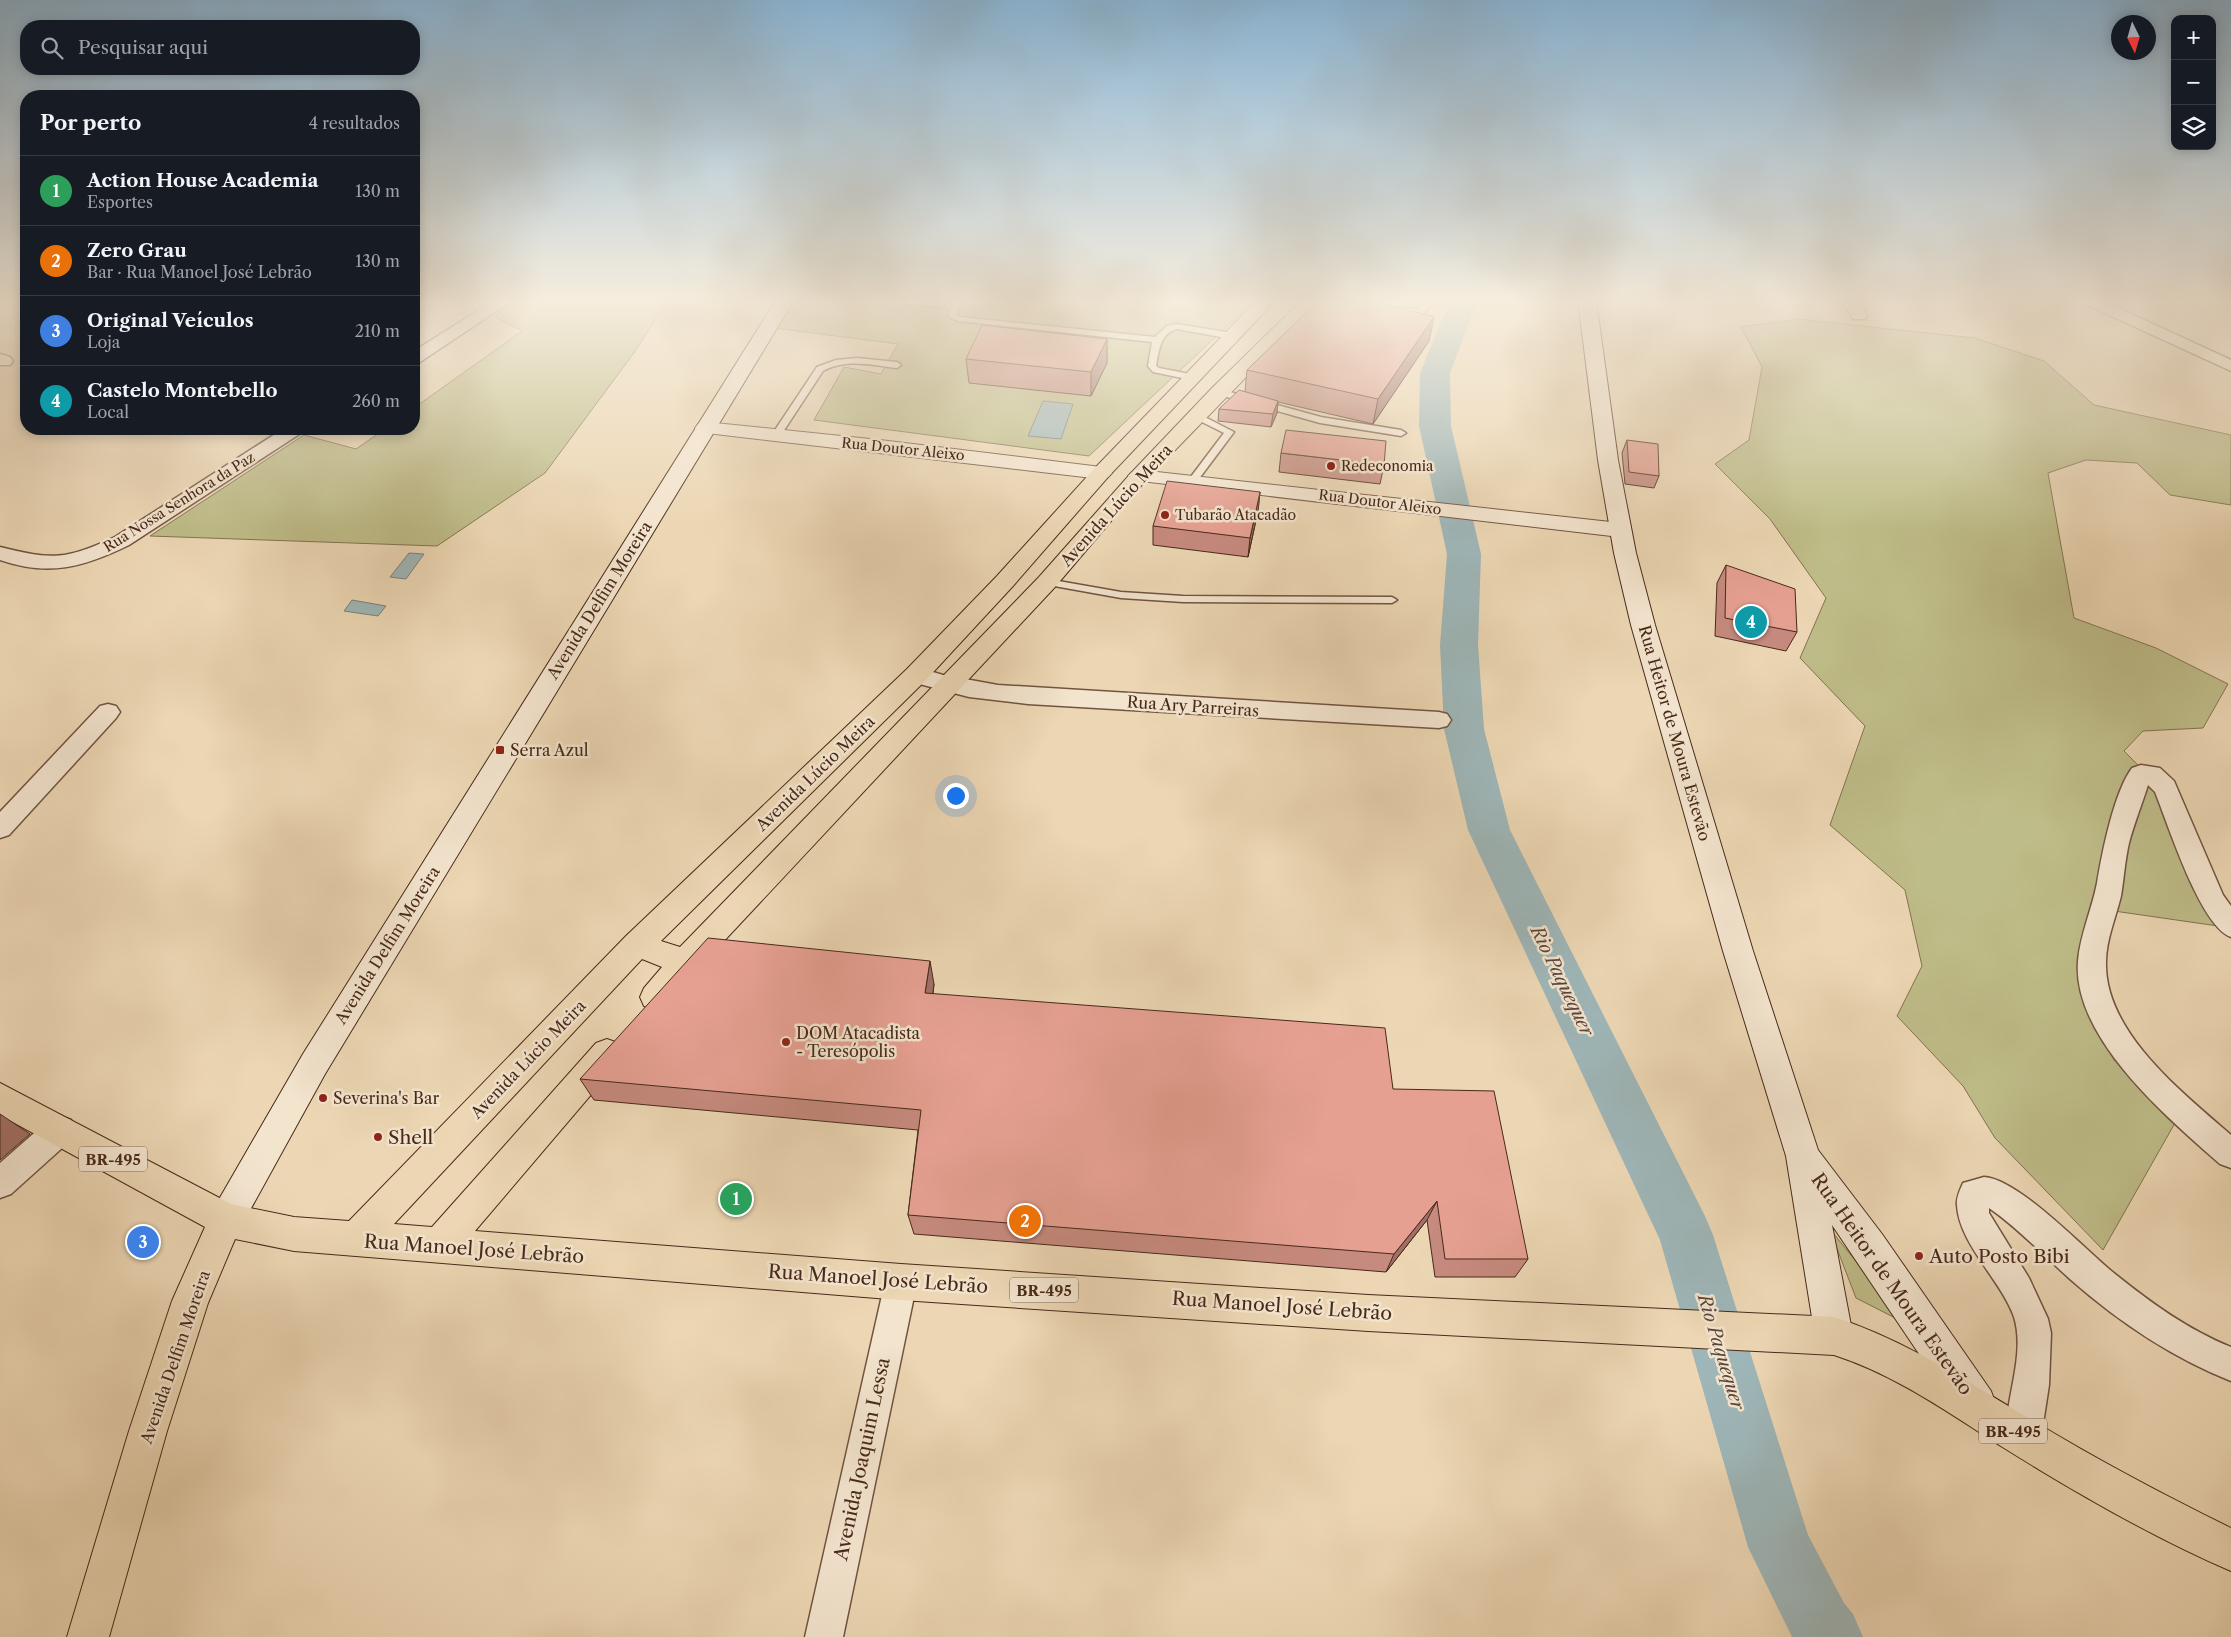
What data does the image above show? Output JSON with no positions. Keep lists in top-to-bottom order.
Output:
{
  "streets": {
    "main road": [
      "Rua Doutor Aleixo",
      "Avenida Lúcio Meira",
      "Avenida Delfim Moreira",
      "Rua Heitor de Moura Estevão",
      "BR-495",
      "Rua Manoel José Lebrão"
    ],
    "street": ["Rua Nossa Senhora da Paz", "Rua Ary Parreiras", "Avenida Joaquim Lessa"]
  },
  "crossings": [
    ["Rua Doutor Aleixo", "Avenida Lúcio Meira"],
    ["Rua Doutor Aleixo", "Avenida Delfim Moreira"],
    ["Rua Doutor Aleixo", "Rua Heitor de Moura Estevão"],
    ["Avenida Lúcio Meira", "Rua Ary Parreiras"],
    ["Avenida Lúcio Meira", "Rua Manoel José Lebrão"],
    ["Avenida Delfim Moreira", "Rua Manoel José Lebrão"],
    ["Rua Heitor de Moura Estevão", "BR-495"],
    ["Rua Heitor de Moura Estevão", "Rua Manoel José Lebrão"],
    ["BR-495", "Rua Manoel José Lebrão"],
    ["Rua Manoel José Lebrão", "Avenida Joaquim Lessa"]
  ],
  "water": ["Rio Paquequer"],
  "places": {
    "other": [
      "Redeconomia",
      "Tubarão Atacadão",
      "DOM Atacadista - Teresópolis",
      "Severina's Bar",
      "Shell",
      "Auto Posto Bibi"
    ],
    "transit": ["Serra Azul"]
  },
  "north": "bottom",
  "page": {
    "map_buttons": ["+", "−"],
    "search": "Pesquisar aqui",
    "heading": ["Por perto", "4 resultados"],
    "list": [
      {
        "mark": "1",
        "name": "Action House Academia",
        "note": "Esportes",
        "value": "130 m"
      },
      {
        "mark": "2",
        "name": "Zero Grau",
        "note": "Bar · Rua Manoel José Lebrão",
        "value": "130 m"
      },
      {
        "mark": "3",
        "name": "Original Veículos",
        "note": "Loja",
        "value": "210 m"
      },
      {
        "mark": "4",
        "name": "Castelo Montebello",
        "note": "Local",
        "value": "260 m"
      }
    ],
    "pins": [
      "4",
      "1",
      "2",
      "3"
    ]
  }
}
